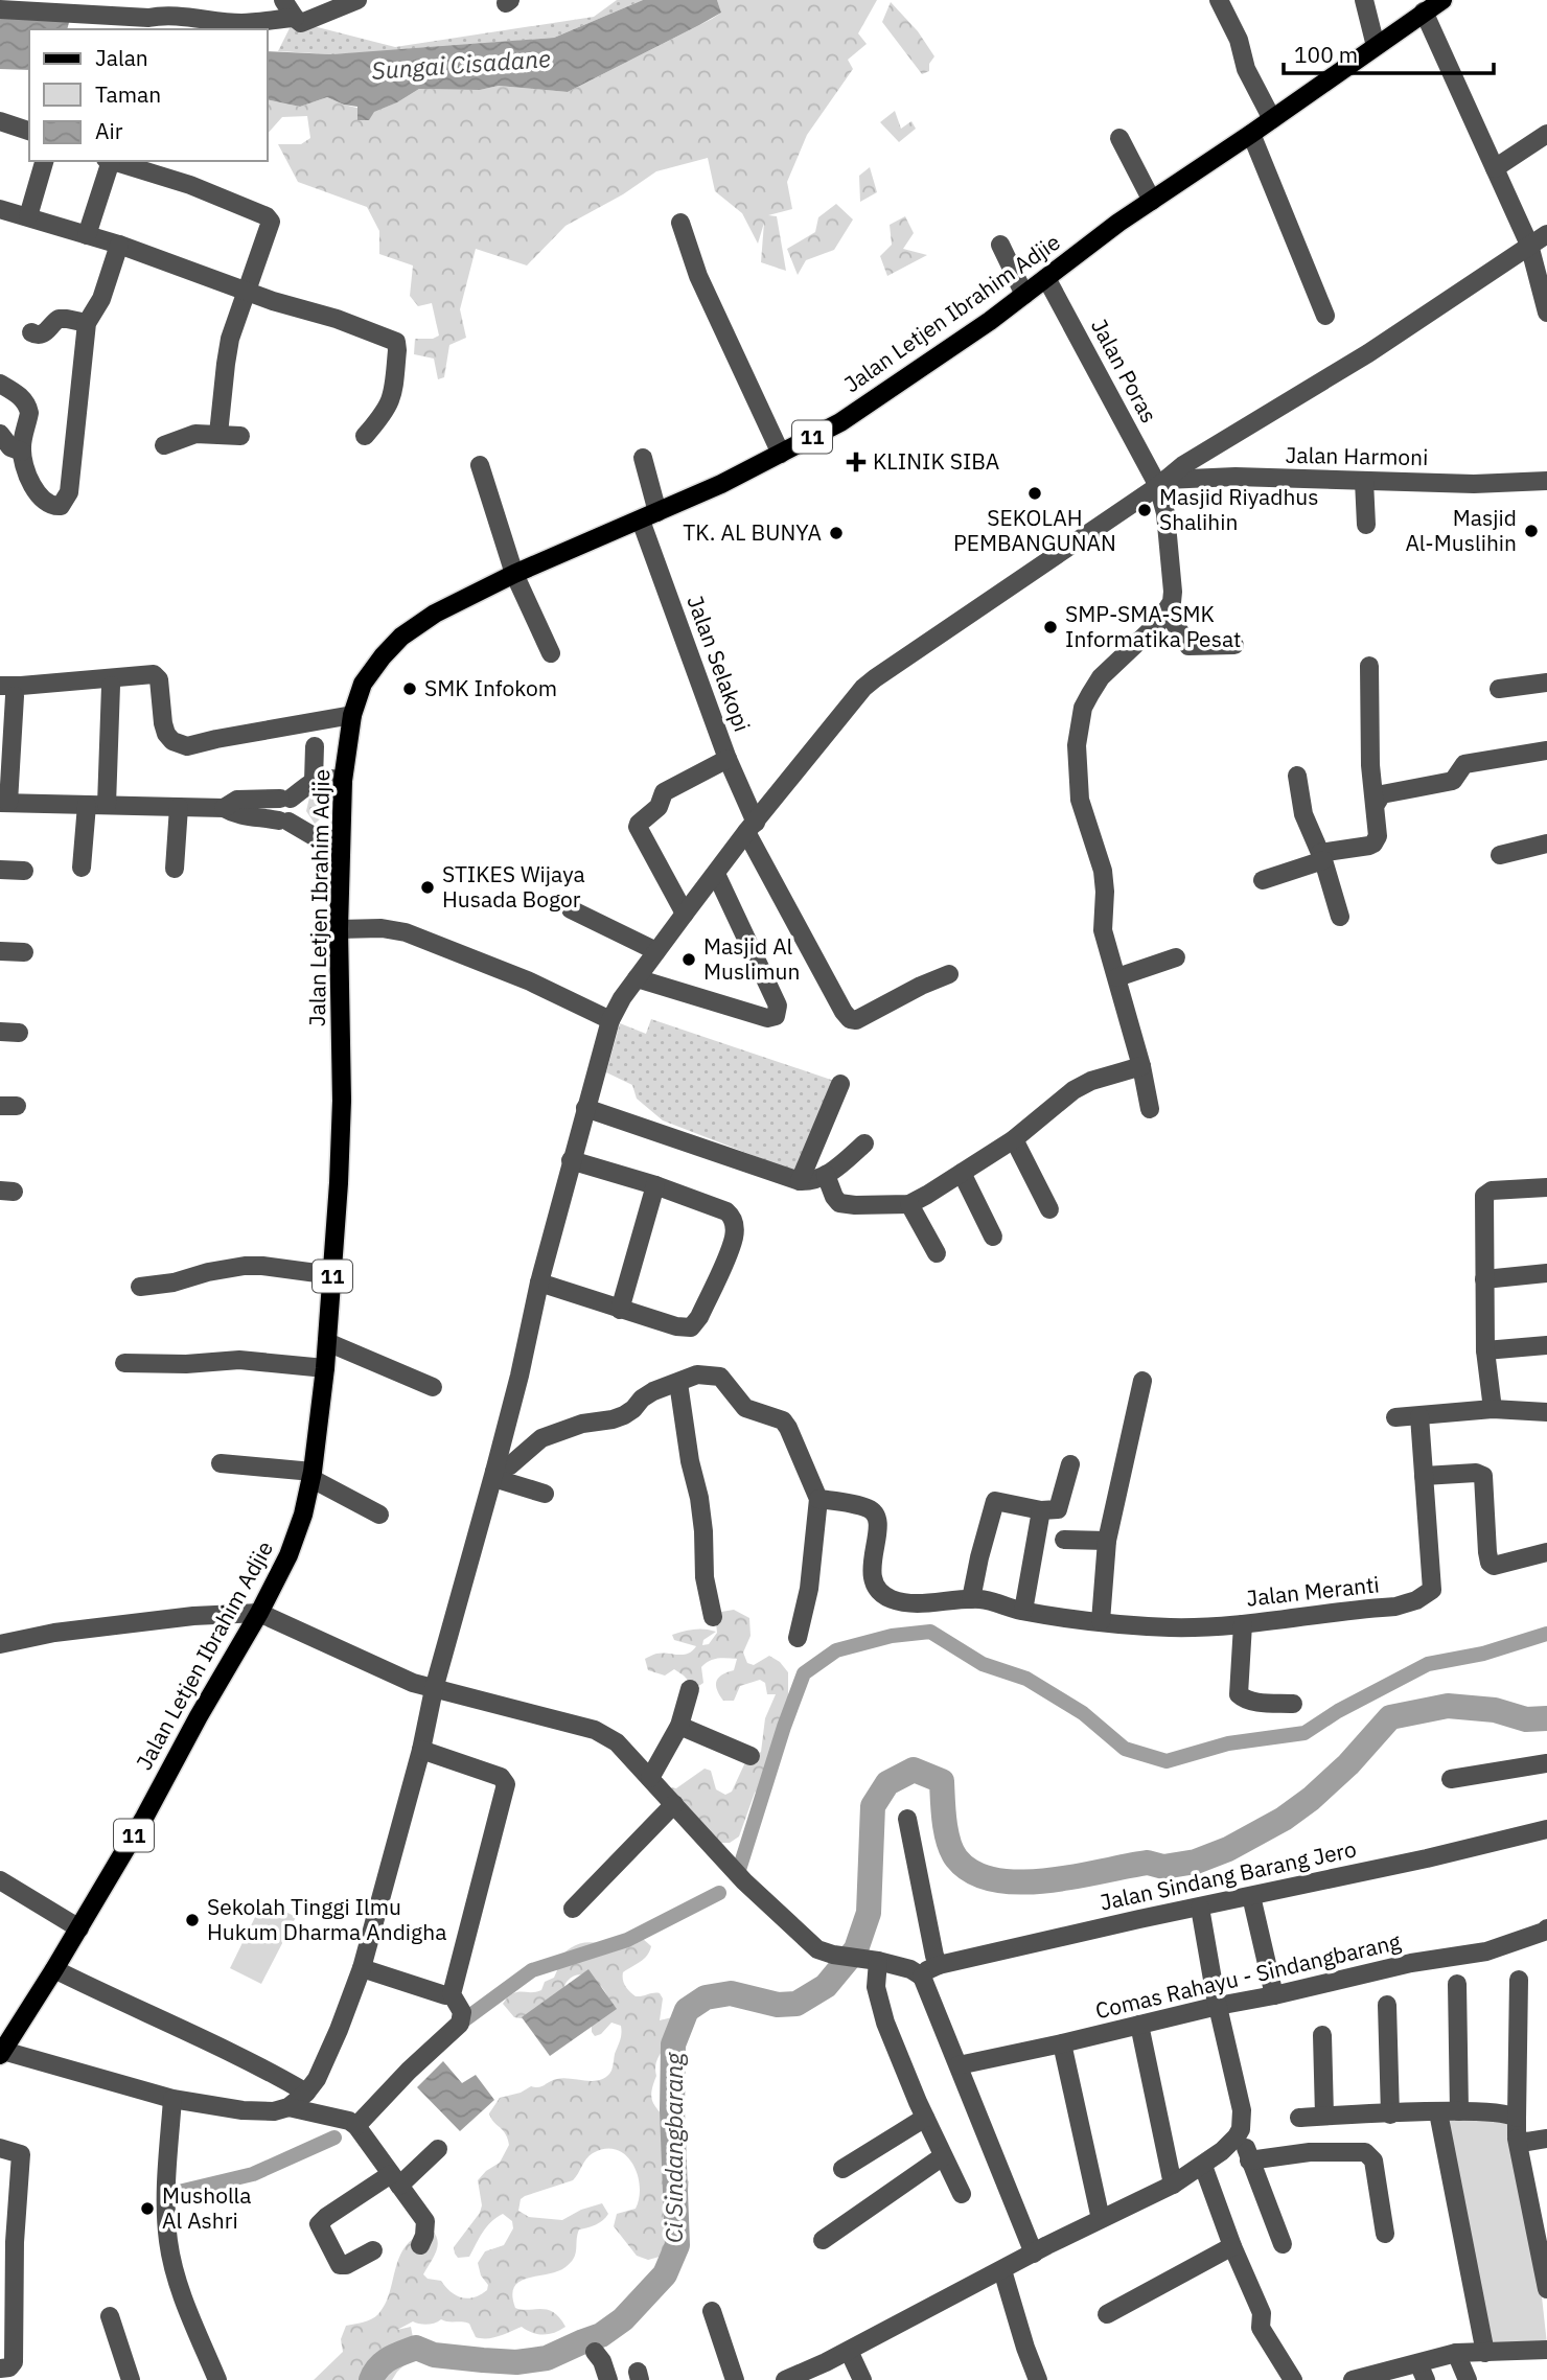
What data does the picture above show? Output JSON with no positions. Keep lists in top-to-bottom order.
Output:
{
  "streets": {
    "main road": ["Jalan Letjen Ibrahim Adjie", "11"],
    "street": [
      "Jalan Poras",
      "Jalan Harmoni",
      "Jalan Selakopi",
      "Jalan Meranti",
      "Jalan Sindang Barang Jero",
      "Comas Rahayu - Sindangbarang"
    ]
  },
  "crossings": [
    ["Jalan Letjen Ibrahim Adjie", "Jalan Poras"],
    ["Jalan Letjen Ibrahim Adjie", "Jalan Selakopi"],
    ["Jalan Poras", "Jalan Harmoni"]
  ],
  "water": ["Sungai Cisadane", "Ci Sindangbarang"],
  "places": {
    "health": ["KLINIK SIBA"],
    "other": [
      "SEKOLAH PEMBANGUNAN",
      "Masjid Riyadhus Shalihin",
      "Masjid Al-Muslihin",
      "TK. AL BUNYA",
      "SMP-SMA-SMK Informatika Pesat",
      "SMK Infokom",
      "STIKES Wijaya Husada Bogor",
      "Masjid Al Muslimun",
      "Sekolah Tinggi Ilmu Hukum Dharma Andigha",
      "Musholla Al Ashri"
    ]
  },
  "legend": ["Jalan", "Taman", "Air"],
  "scale_bar": "100 m"
}
